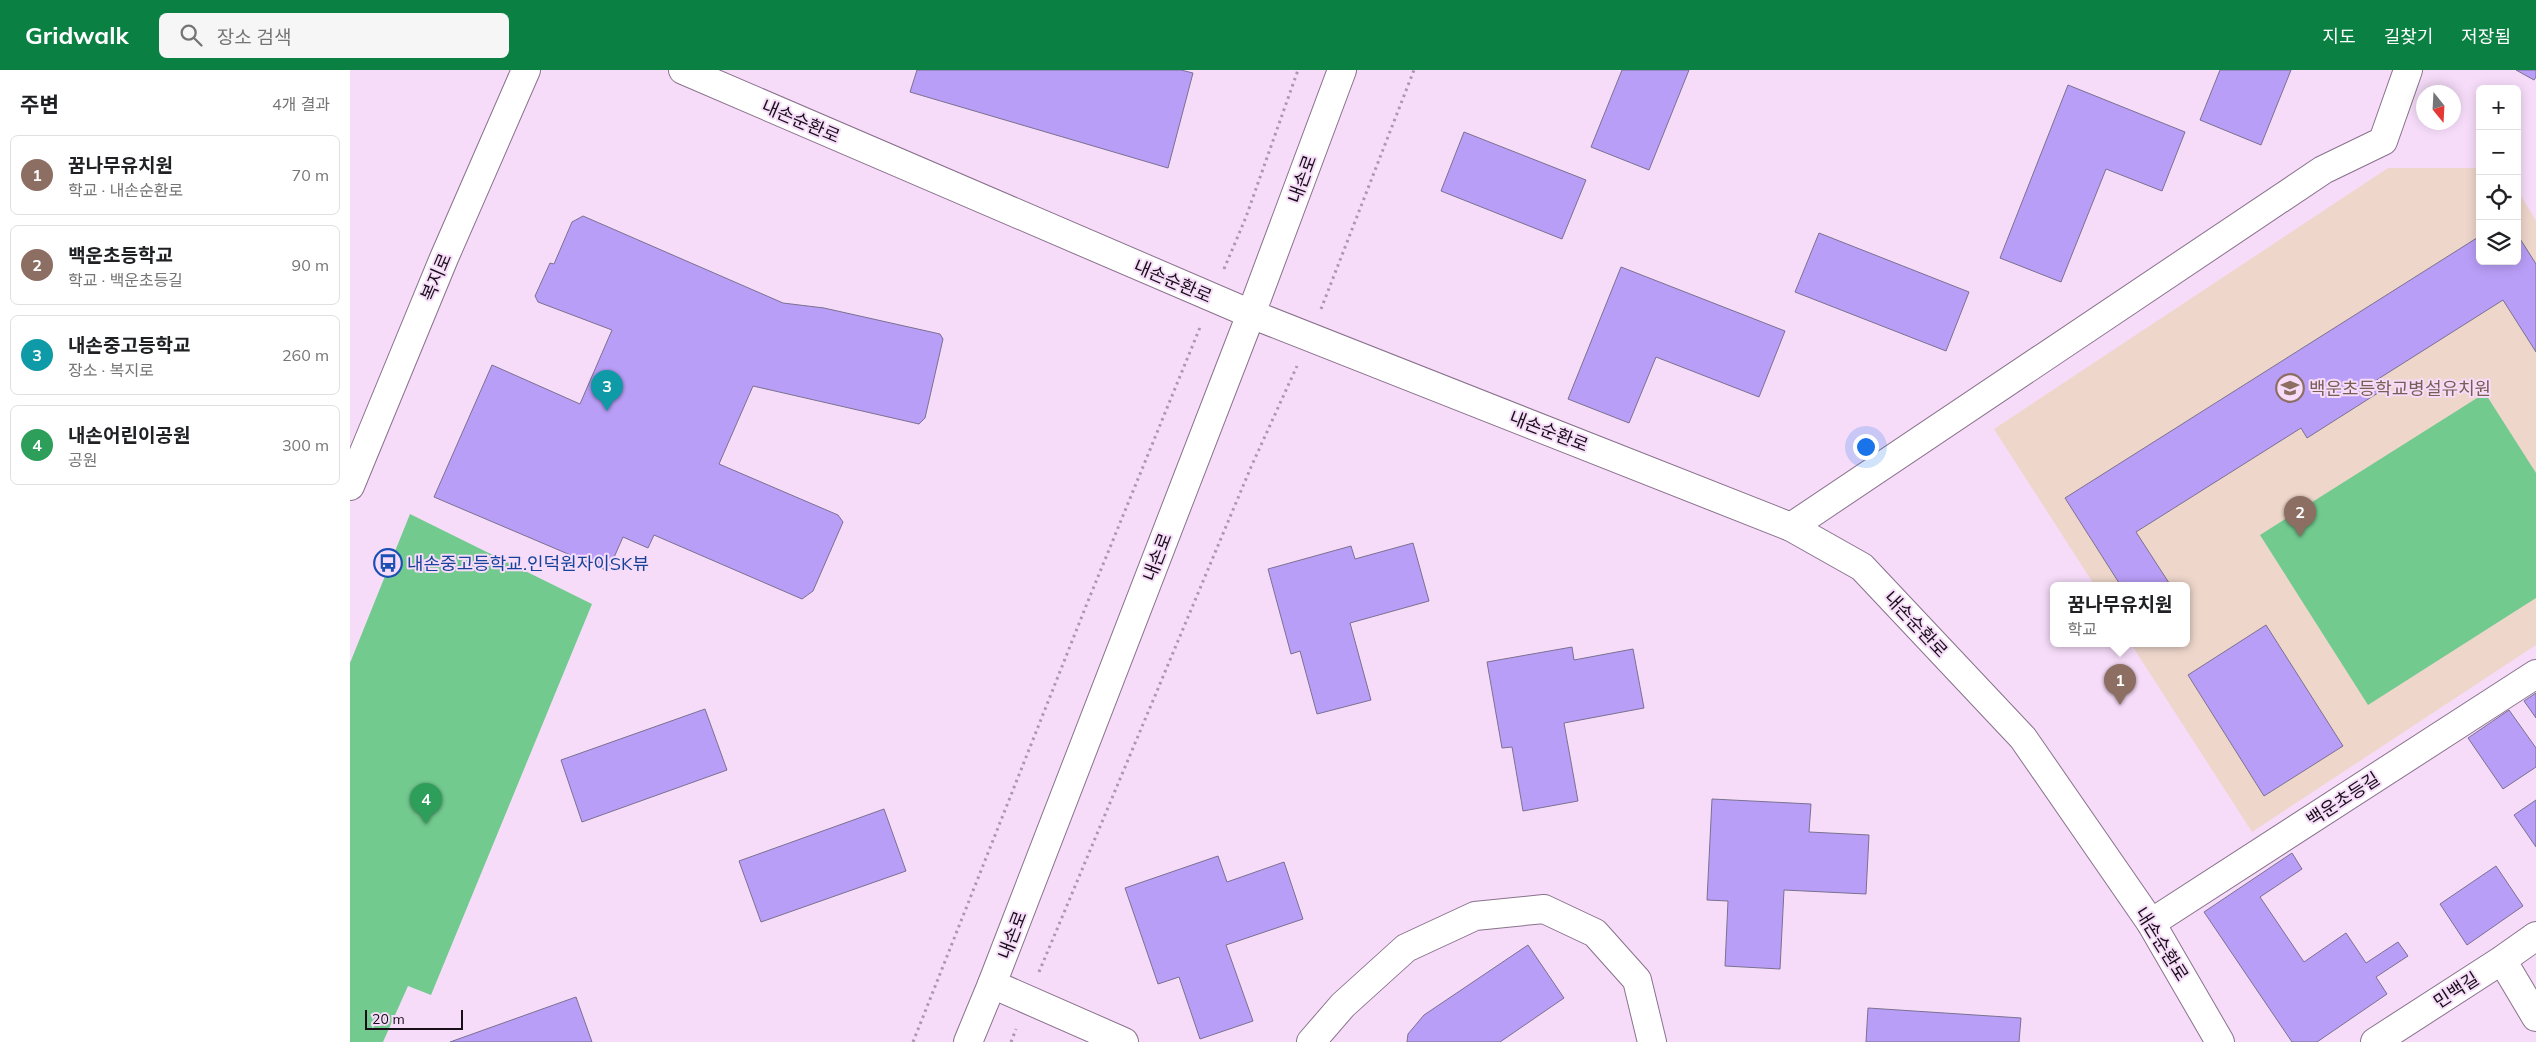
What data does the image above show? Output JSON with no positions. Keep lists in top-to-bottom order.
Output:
{
  "streets": {
    "street": [
      "내손순환로",
      "내손로",
      "복지로",
      "백운초등길",
      "민백길"
    ]
  },
  "crossings": [
    ["내손순환로", "내손로"],
    ["내손순환로", "백운초등길"]
  ],
  "places": {
    "school or university": ["백운초등학교병설유치원"],
    "bus stop": ["내손중고등학교.인덕원자이SK뷰"]
  },
  "scale_bar": "20 m",
  "north": "bottom",
  "page": {
    "header": "Gridwalk",
    "search": "장소 검색",
    "nav": ["지도", "길찾기", "저장됨"],
    "heading": ["주변", "4개 결과"],
    "map_buttons": ["+", "−"],
    "list": [
      {
        "mark": "1",
        "name": "꿈나무유치원",
        "note": "학교 · 내손순환로",
        "value": "70 m"
      },
      {
        "mark": "2",
        "name": "백운초등학교",
        "note": "학교 · 백운초등길",
        "value": "90 m"
      },
      {
        "mark": "3",
        "name": "내손중고등학교",
        "note": "장소 · 복지로",
        "value": "260 m"
      },
      {
        "mark": "4",
        "name": "내손어린이공원",
        "note": "공원",
        "value": "300 m"
      }
    ],
    "pins": [
      "3",
      "2",
      "1",
      "4"
    ],
    "popup": ["꿈나무유치원", "학교"],
    "scale": "20 m"
  }
}
